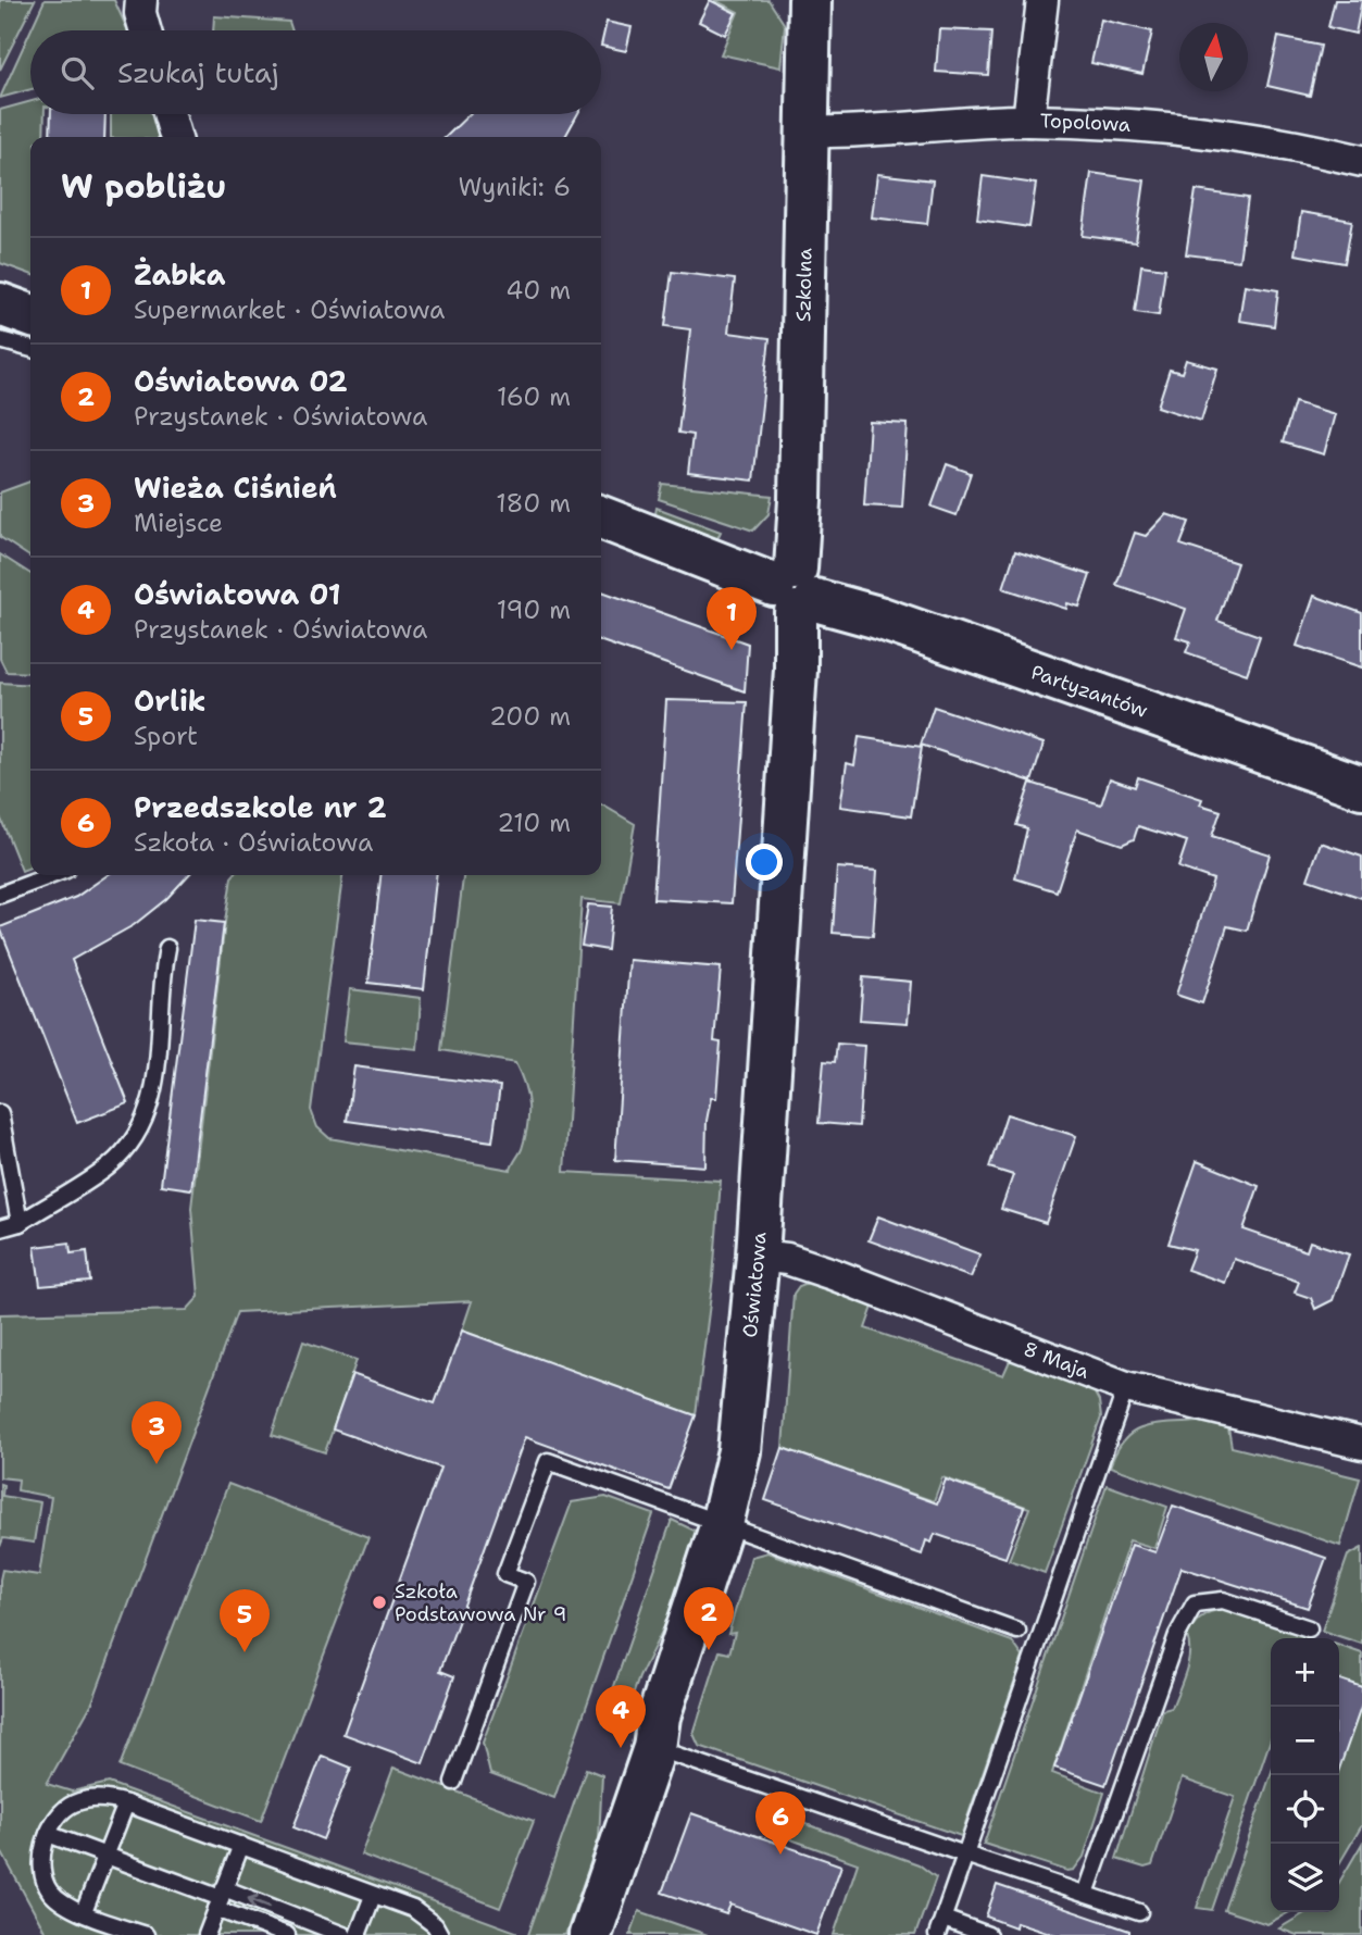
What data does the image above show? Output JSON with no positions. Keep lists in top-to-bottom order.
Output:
{
  "streets": {
    "street": [
      "Topolowa",
      "Szkolna",
      "Partyzantów",
      "Oświatowa",
      "8 Maja"
    ]
  },
  "crossings": [
    ["Topolowa", "Szkolna"],
    ["Szkolna", "Partyzantów"],
    ["Szkolna", "Oświatowa"],
    ["Partyzantów", "Oświatowa"],
    ["Oświatowa", "8 Maja"]
  ],
  "places": ["Szkoła Podstawowa Nr 9"],
  "north": "top",
  "page": {
    "search": "Szukaj tutaj",
    "heading": ["W pobliżu", "Wyniki: 6"],
    "list": [
      {
        "mark": "1",
        "name": "Żabka",
        "note": "Supermarket · Oświatowa",
        "value": "40 m"
      },
      {
        "mark": "2",
        "name": "Oświatowa 02",
        "note": "Przystanek · Oświatowa",
        "value": "160 m"
      },
      {
        "mark": "3",
        "name": "Wieża Ciśnień",
        "note": "Miejsce",
        "value": "180 m"
      },
      {
        "mark": "4",
        "name": "Oświatowa 01",
        "note": "Przystanek · Oświatowa",
        "value": "190 m"
      },
      {
        "mark": "5",
        "name": "Orlik",
        "note": "Sport",
        "value": "200 m"
      },
      {
        "mark": "6",
        "name": "Przedszkole nr 2",
        "note": "Szkoła · Oświatowa",
        "value": "210 m"
      }
    ],
    "pins": [
      "1",
      "3",
      "2",
      "5",
      "4",
      "6"
    ],
    "map_buttons": ["+", "−"]
  }
}
